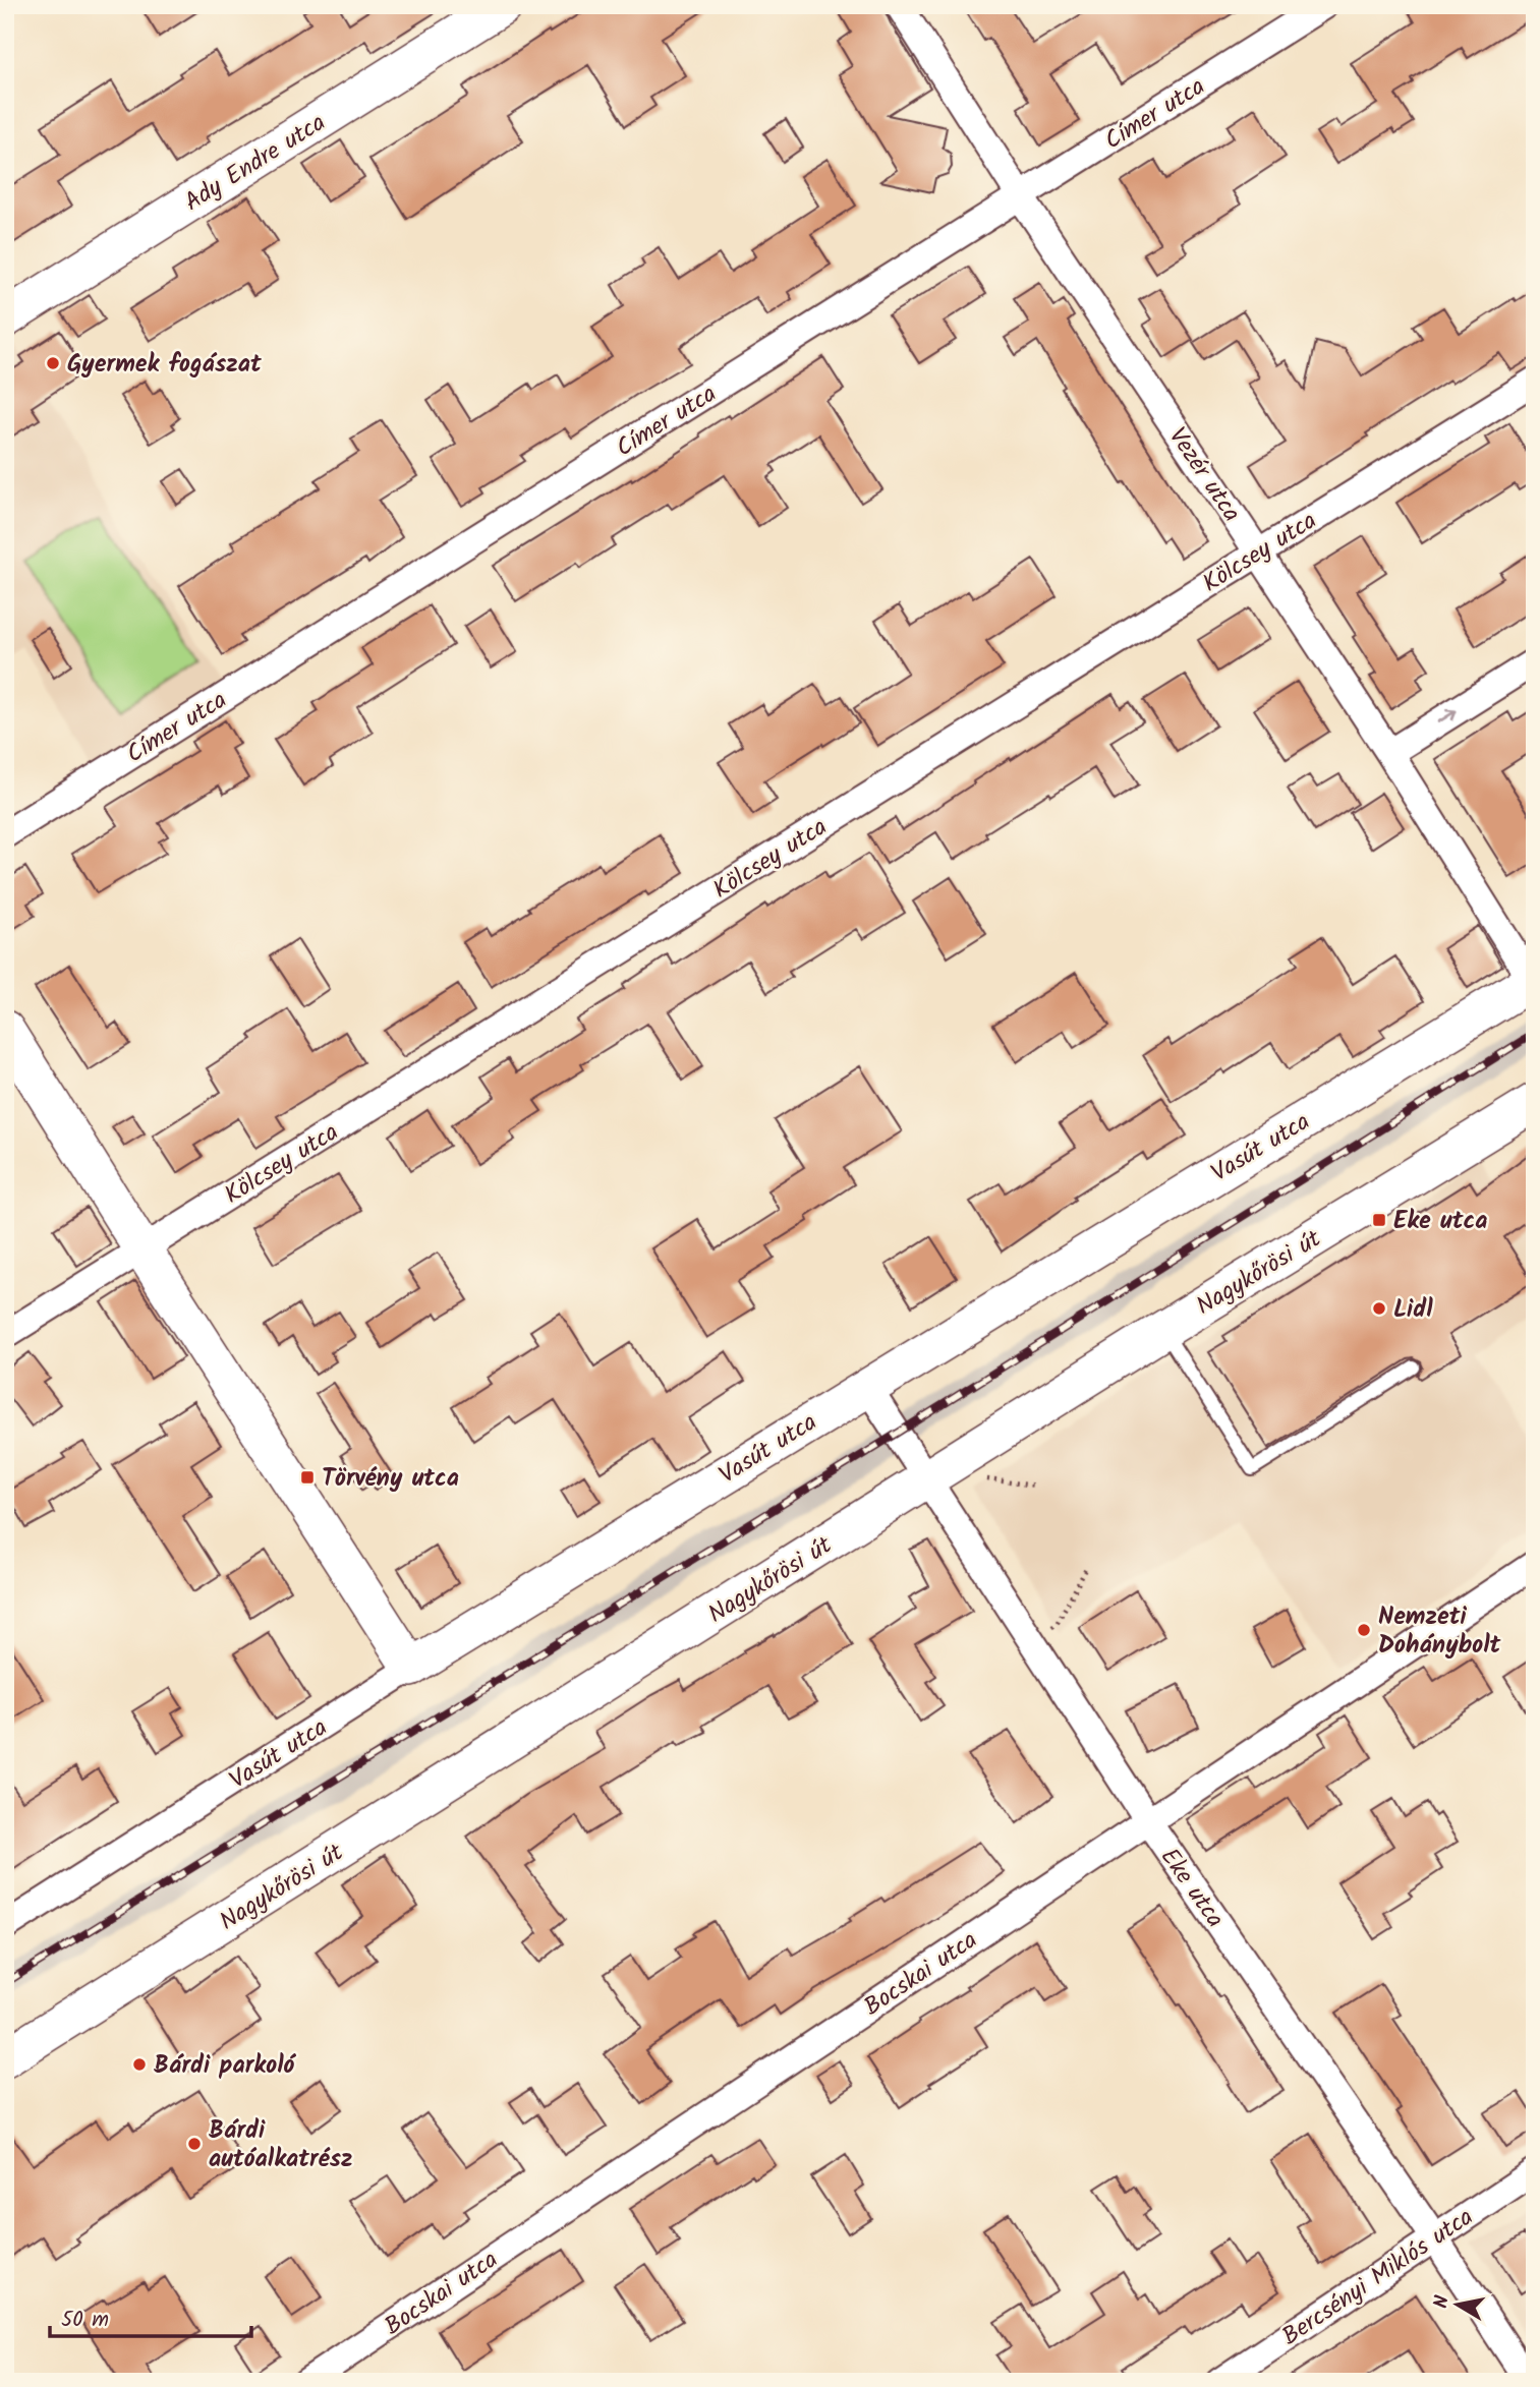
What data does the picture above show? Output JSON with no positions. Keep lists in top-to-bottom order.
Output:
{
  "streets": {
    "street": [
      "Címer utca",
      "Ady Endre utca",
      "Vezér utca",
      "Kölcsey utca",
      "Vasút utca",
      "Nagykőrösi út",
      "Eke utca",
      "Bocskai utca",
      "Bercsényi Miklós utca"
    ]
  },
  "crossings": [
    ["Címer utca", "Vezér utca"],
    ["Vezér utca", "Kölcsey utca"],
    ["Vezér utca", "Vasút utca"],
    ["Vasút utca", "Eke utca"],
    ["Nagykőrösi út", "Eke utca"],
    ["Eke utca", "Bocskai utca"],
    ["Eke utca", "Bercsényi Miklós utca"]
  ],
  "places": {
    "other": [
      "Gyermek fogászat",
      "Lidl",
      "Nemzeti Dohánybolt",
      "Bárdi parkoló",
      "Bárdi autóalkatrész"
    ],
    "transit": ["Eke utca", "Törvény utca"]
  },
  "scale_bar": "50 m",
  "north": "left"
}
